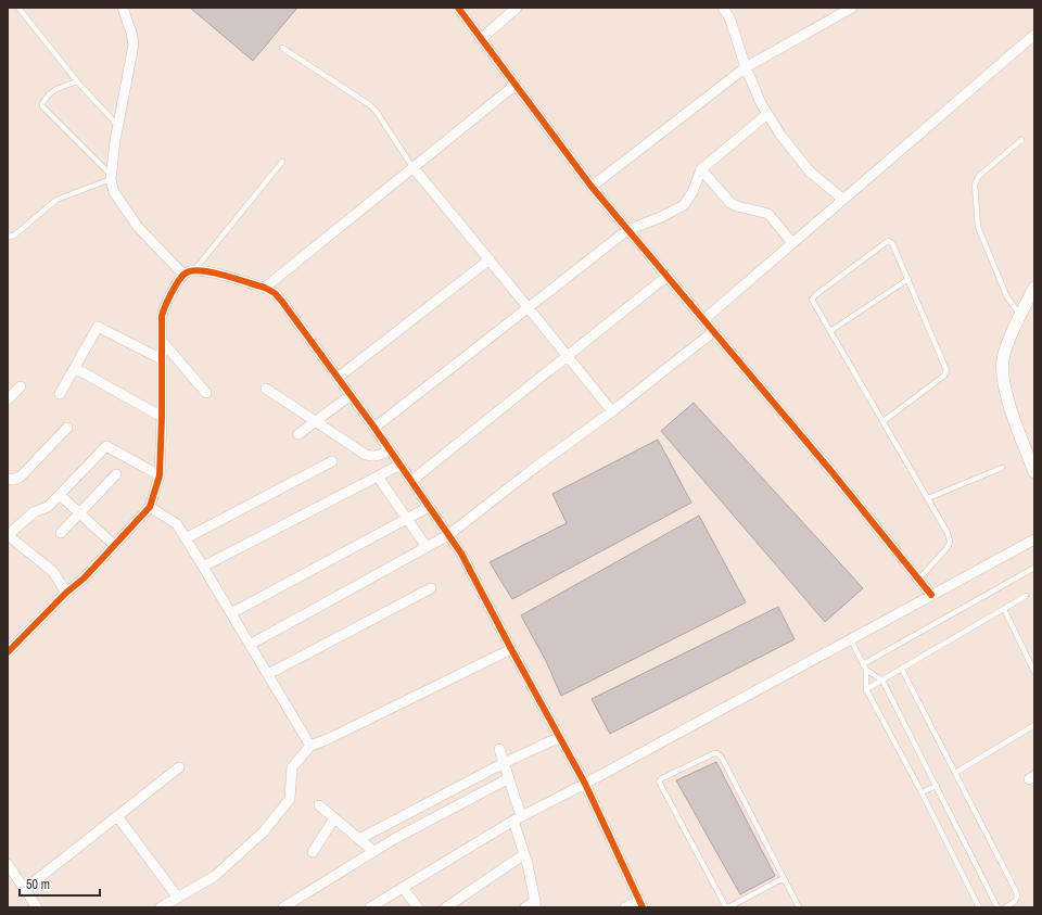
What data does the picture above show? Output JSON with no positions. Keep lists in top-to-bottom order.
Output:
{
  "scale_bar": "50 m"
}
